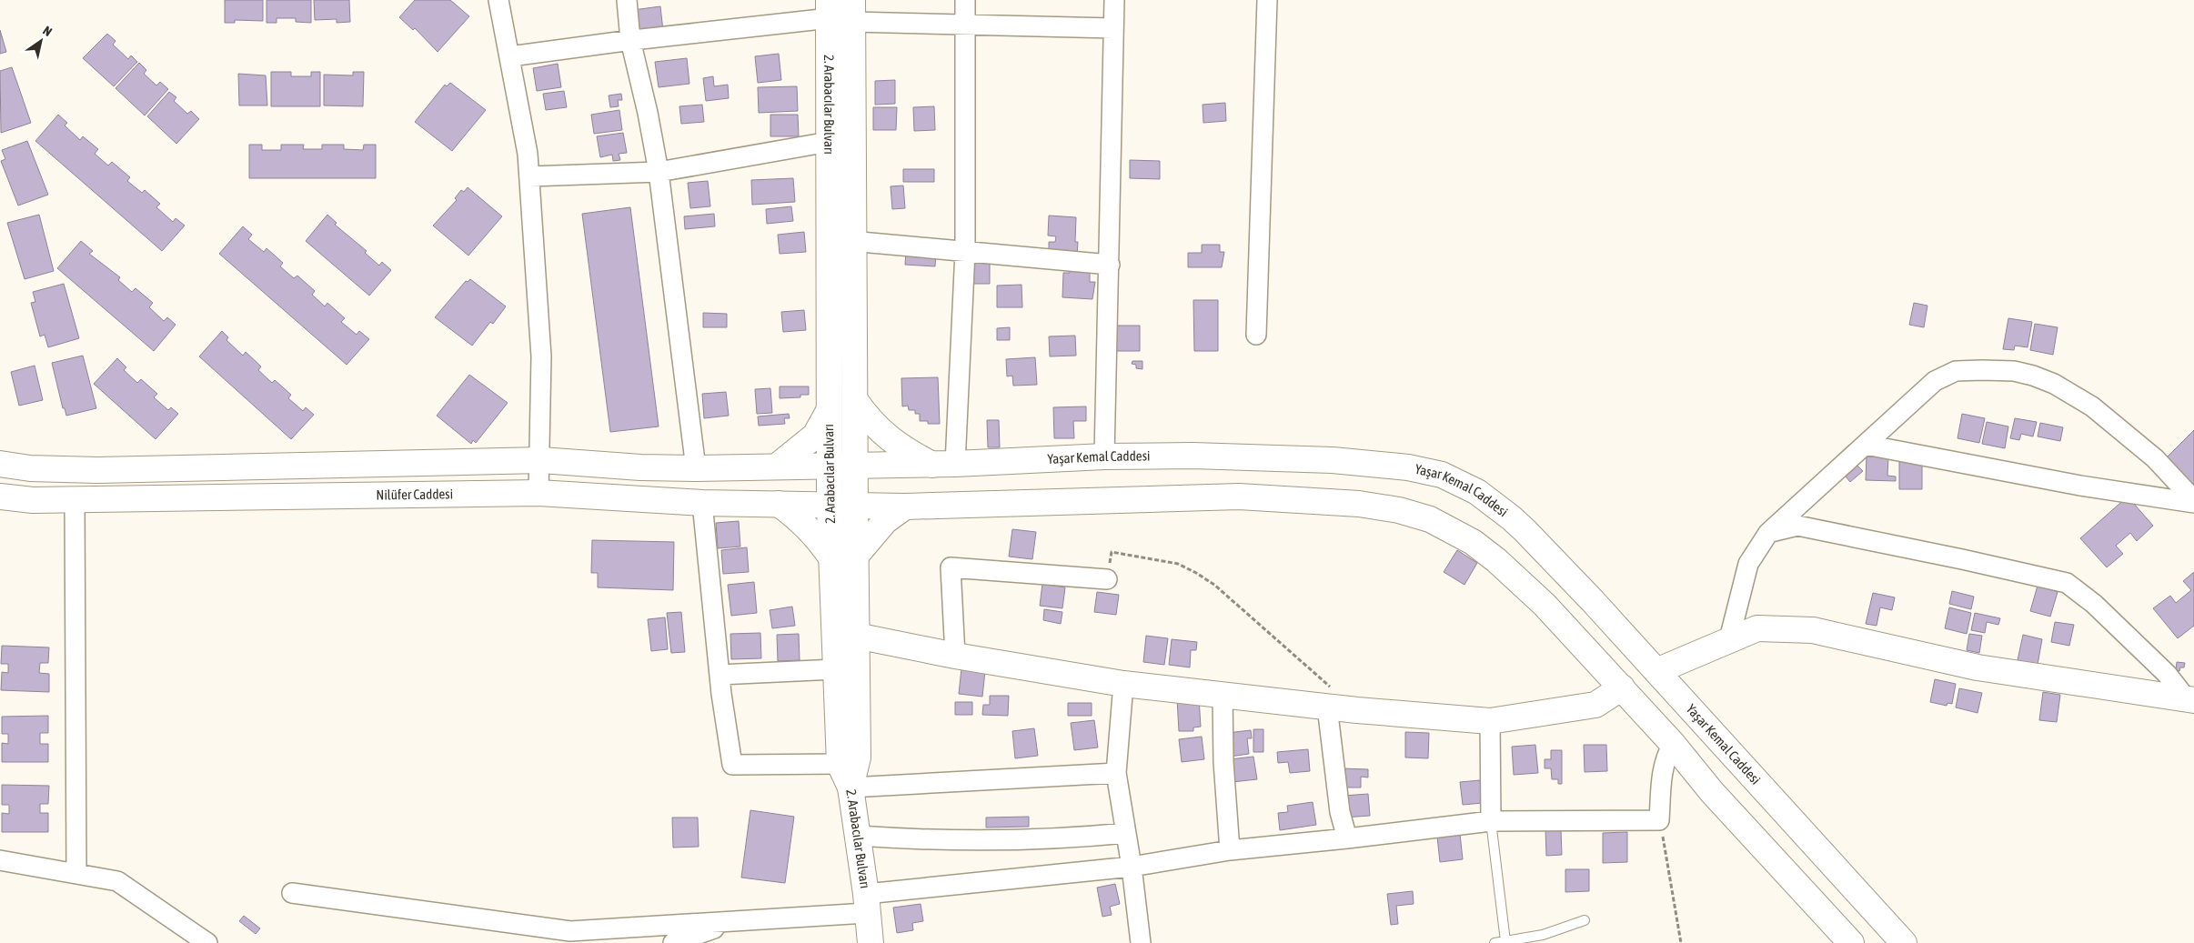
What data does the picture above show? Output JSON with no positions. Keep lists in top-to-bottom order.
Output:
{
  "streets": {
    "street": ["2. Arabacılar Bulvarı", "Yaşar Kemal Caddesi", "Nilüfer Caddesi"]
  },
  "crossings": [
    ["2. Arabacılar Bulvarı", "Yaşar Kemal Caddesi"],
    ["2. Arabacılar Bulvarı", "Nilüfer Caddesi"]
  ],
  "north": "top right"
}
